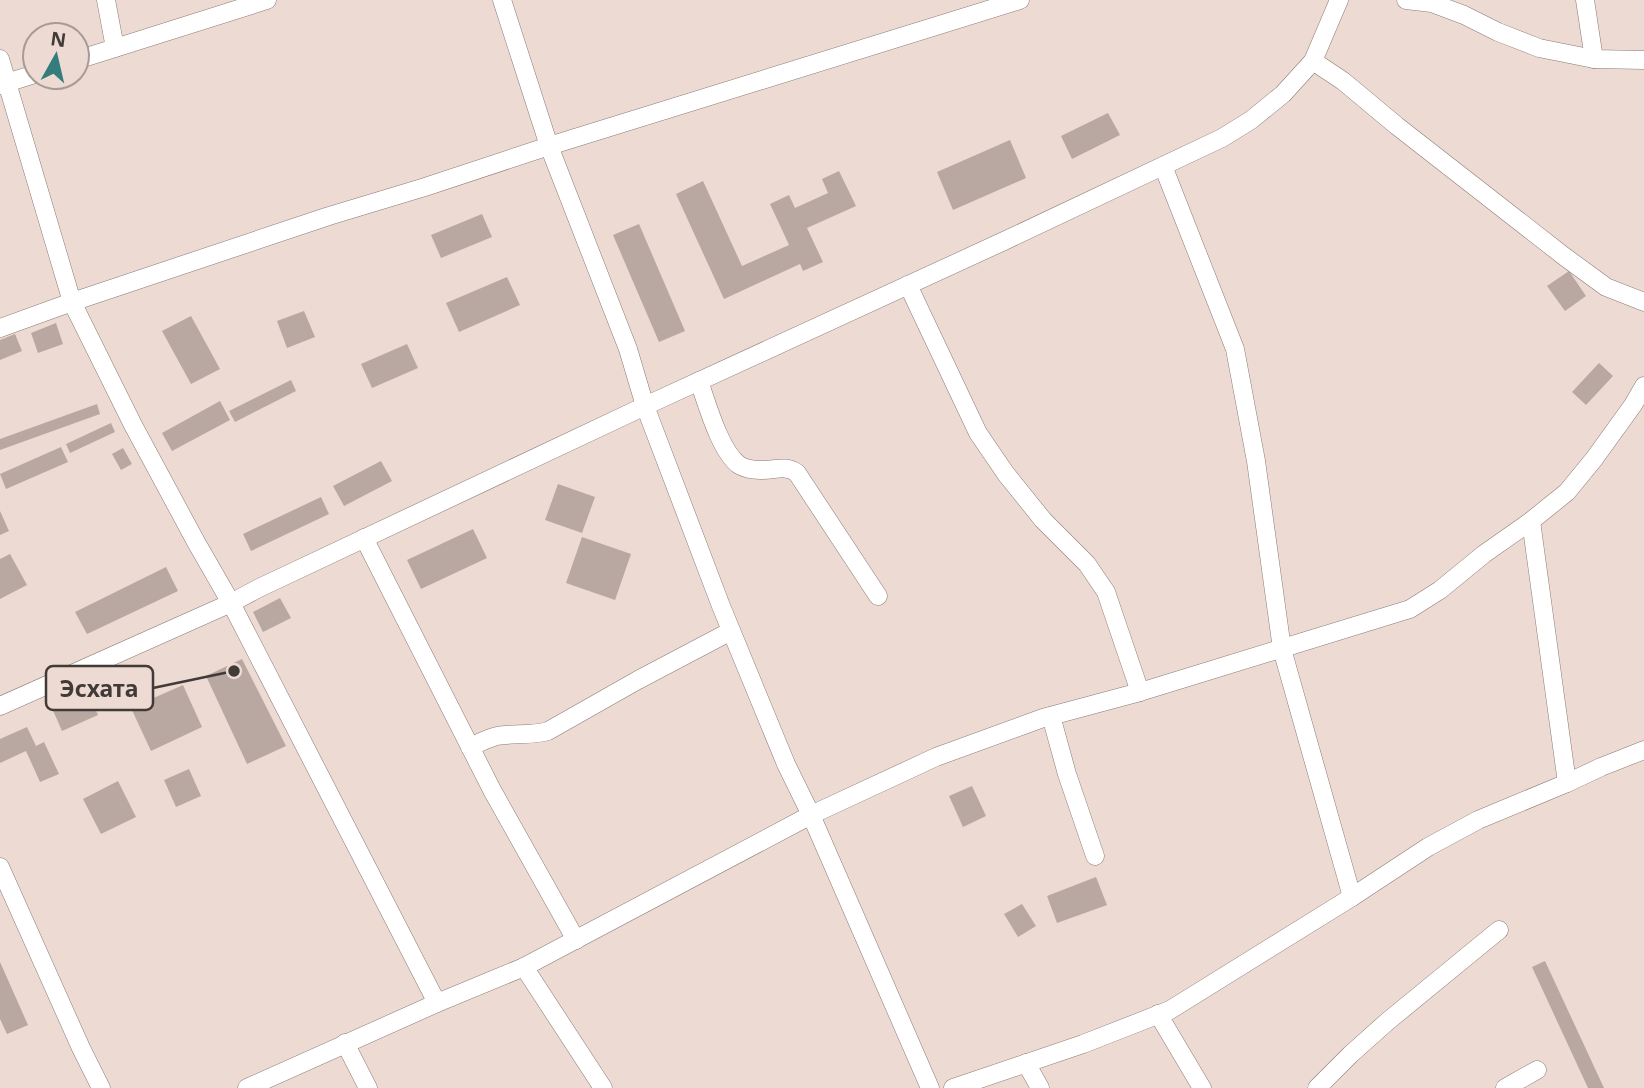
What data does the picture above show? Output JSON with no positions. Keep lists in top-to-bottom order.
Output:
{
  "places": ["Эсхата"],
  "north": "top"
}
